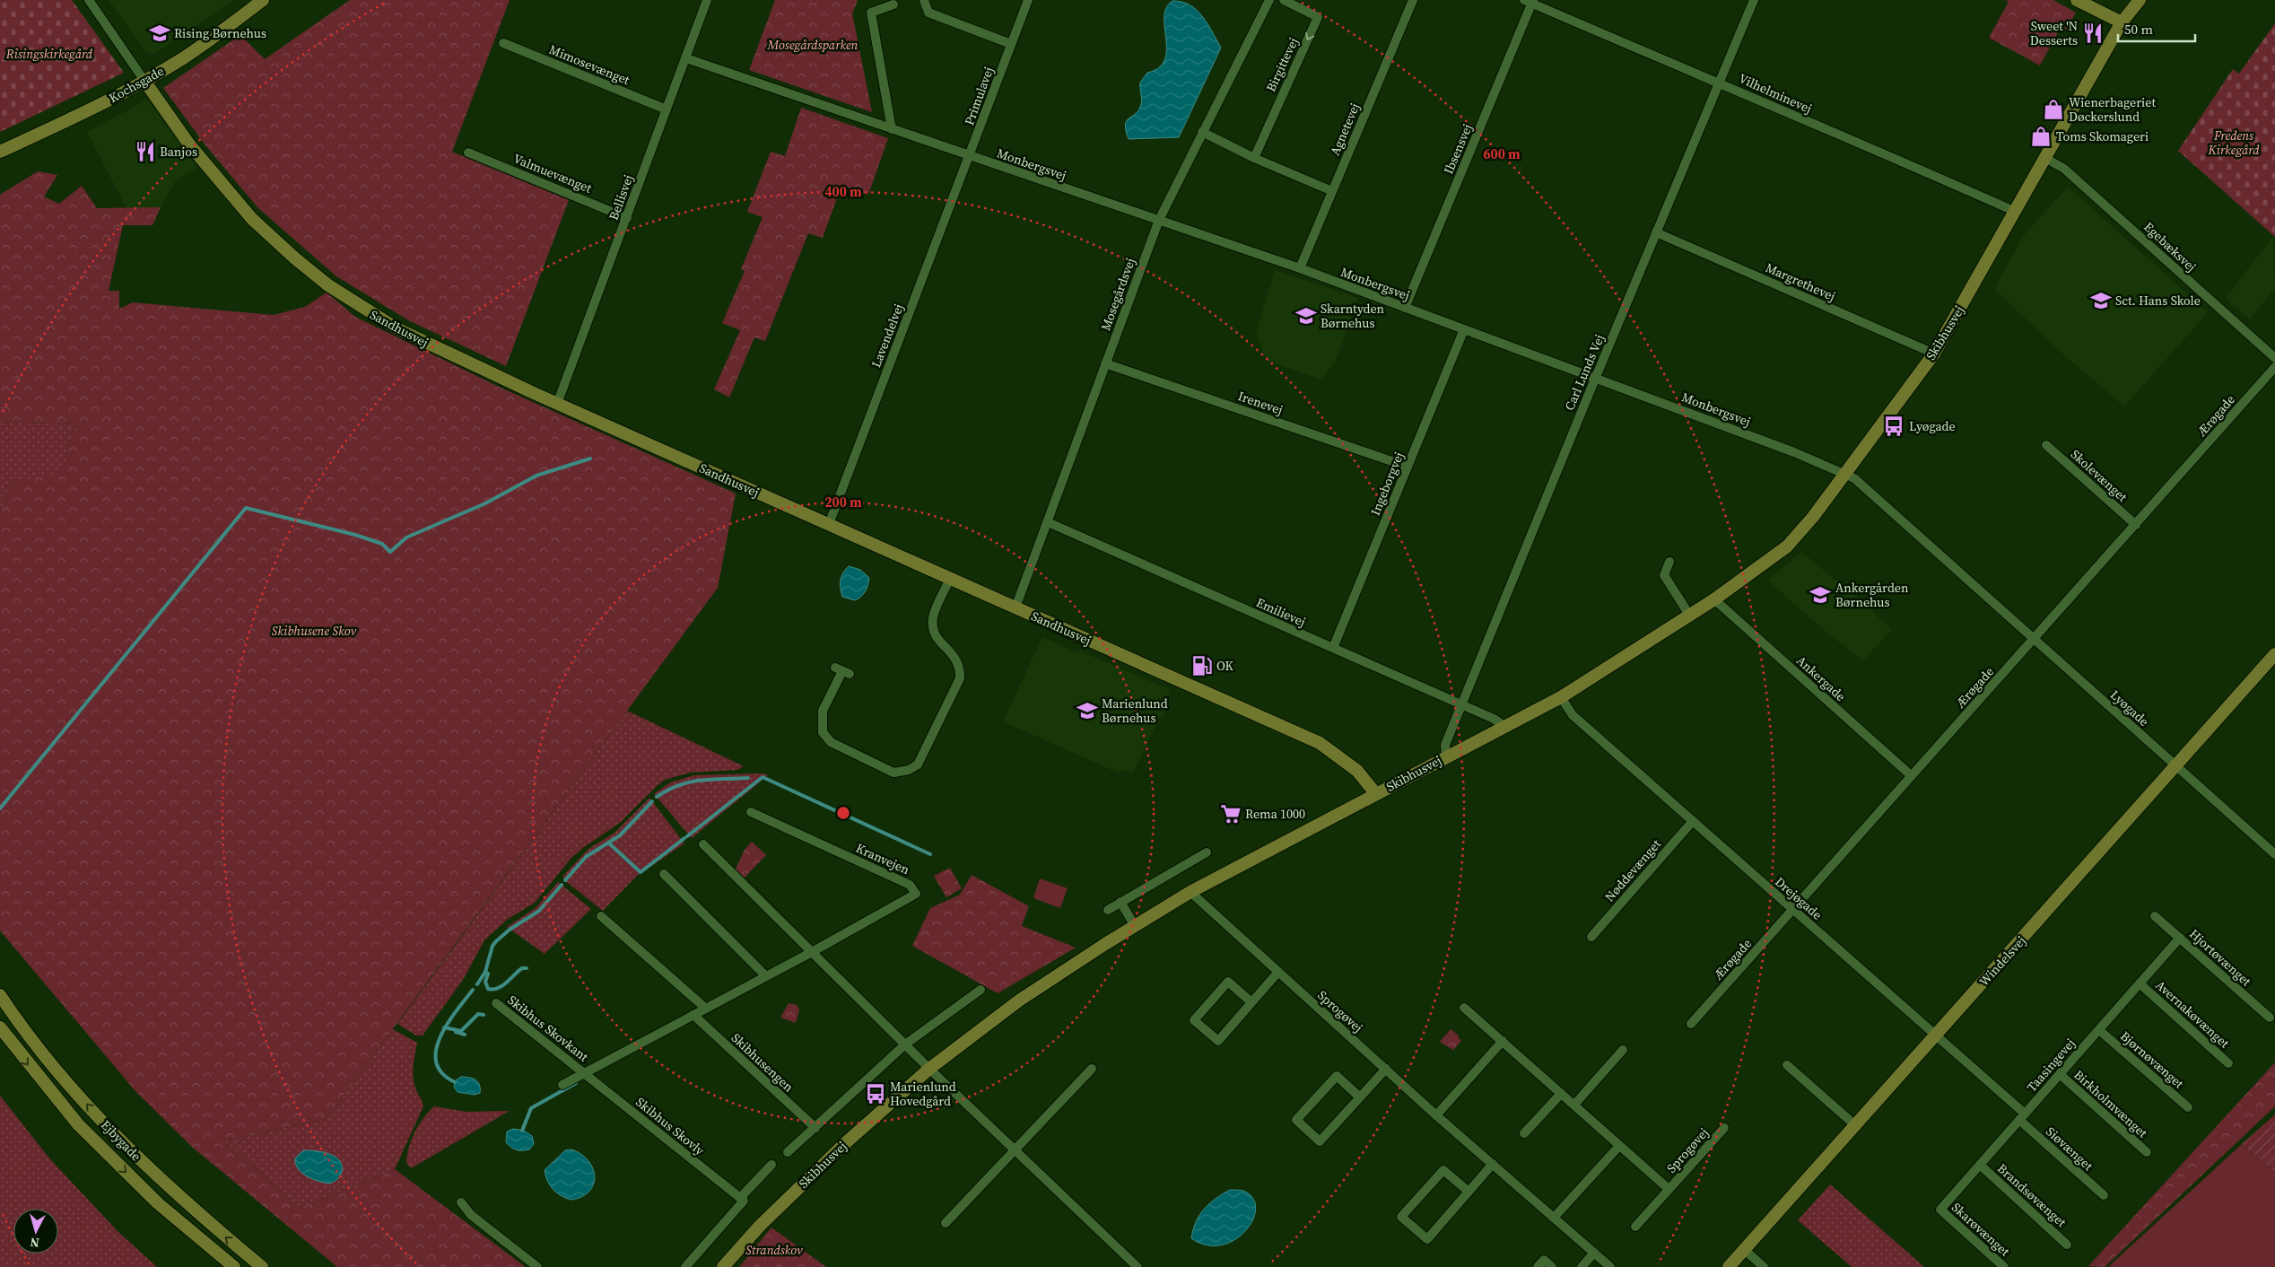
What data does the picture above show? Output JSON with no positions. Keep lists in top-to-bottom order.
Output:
{
  "streets": {
    "street": [
      "Mimosevænget",
      "Birgittevej",
      "Kochsgade",
      "Vilhelminevej",
      "Primulavej",
      "Agnetevej",
      "Ibsensvej",
      "Monbergsvej",
      "Valmuevænget",
      "Bellisvej",
      "Egebæksvej",
      "Margrethevej",
      "Mosegårdsvej",
      "Sandhusvej",
      "Skibhusvej",
      "Lavendelvej",
      "Carl Lunds Vej",
      "Irenevej",
      "Ærøgade",
      "Skolevænget",
      "Ingeborgvej",
      "Emilievej",
      "Ankergade",
      "Lyøgade",
      "Kranvejen",
      "Nøddevænget",
      "Drejøgade",
      "Hjortøvænget",
      "Windelsvej",
      "Sprogøvej",
      "Avernakøvænget",
      "Skibhus Skovkant",
      "Bjørnøvænget",
      "Skibhusengen",
      "Taasingevej",
      "Birkholmvænget",
      "Skibhus Skovly",
      "Ejbygade",
      "Siøvænget",
      "Brandsøvænget",
      "Skarøvænget"
    ]
  },
  "crossings": [
    ["Mimosevænget", "Bellisvej"],
    ["Kochsgade", "Sandhusvej"],
    ["Vilhelminevej", "Ibsensvej"],
    ["Vilhelminevej", "Skibhusvej"],
    ["Vilhelminevej", "Carl Lunds Vej"],
    ["Primulavej", "Monbergsvej"],
    ["Primulavej", "Lavendelvej"],
    ["Agnetevej", "Monbergsvej"],
    ["Ibsensvej", "Monbergsvej"],
    ["Monbergsvej", "Bellisvej"],
    ["Monbergsvej", "Mosegårdsvej"],
    ["Monbergsvej", "Skibhusvej"],
    ["Monbergsvej", "Lavendelvej"],
    ["Monbergsvej", "Carl Lunds Vej"],
    ["Monbergsvej", "Ingeborgvej"],
    ["Monbergsvej", "Lyøgade"],
    ["Valmuevænget", "Bellisvej"],
    ["Bellisvej", "Sandhusvej"],
    ["Egebæksvej", "Skibhusvej"],
    ["Margrethevej", "Skibhusvej"],
    ["Margrethevej", "Carl Lunds Vej"],
    ["Mosegårdsvej", "Sandhusvej"],
    ["Mosegårdsvej", "Irenevej"],
    ["Mosegårdsvej", "Emilievej"],
    ["Sandhusvej", "Skibhusvej"],
    ["Sandhusvej", "Lavendelvej"],
    ["Skibhusvej", "Carl Lunds Vej"],
    ["Skibhusvej", "Emilievej"],
    ["Skibhusvej", "Ankergade"],
    ["Skibhusvej", "Lyøgade"],
    ["Skibhusvej", "Drejøgade"],
    ["Skibhusvej", "Sprogøvej"],
    ["Carl Lunds Vej", "Emilievej"],
    ["Irenevej", "Ingeborgvej"],
    ["Ærøgade", "Skolevænget"],
    ["Ærøgade", "Ankergade"],
    ["Ærøgade", "Lyøgade"],
    ["Ærøgade", "Drejøgade"],
    ["Ingeborgvej", "Emilievej"],
    ["Lyøgade", "Windelsvej"],
    ["Kranvejen", "Skibhus Skovkant"],
    ["Kranvejen", "Skibhusengen"],
    ["Kranvejen", "Skibhus Skovly"],
    ["Nøddevænget", "Drejøgade"],
    ["Drejøgade", "Windelsvej"],
    ["Drejøgade", "Taasingevej"],
    ["Drejøgade", "Siøvænget"],
    ["Hjortøvænget", "Taasingevej"],
    ["Avernakøvænget", "Taasingevej"],
    ["Skibhus Skovkant", "Skibhus Skovly"],
    ["Bjørnøvænget", "Taasingevej"],
    ["Taasingevej", "Birkholmvænget"],
    ["Taasingevej", "Siøvænget"],
    ["Taasingevej", "Brandsøvænget"],
    ["Taasingevej", "Skarøvænget"]
  ],
  "one_way": ["Birgittevej"],
  "parks": [
    "Mosegårdsparken",
    "Risingskirkegård",
    "Fredens Kirkegård",
    "Skibhusene Skov",
    "Strandskov"
  ],
  "places": {
    "school or university": [
      "Rising Børnehus",
      "Sct. Hans Skole",
      "Skarntyden Børnehus",
      "Ankergården Børnehus",
      "Marienlund Børnehus"
    ],
    "restaurant": ["Sweet 'N Desserts", "Banjos"],
    "shop": ["Wienerbageriet Døckerslund", "Toms Skomageri"],
    "bus stop": ["Lyøgade", "Marienlund Hovedgård"],
    "fuel station": ["OK"],
    "supermarket": ["Rema 1000"]
  },
  "scale_bar": "50 m",
  "north": "bottom",
  "rings": ["600 m", "400 m", "200 m"]
}
